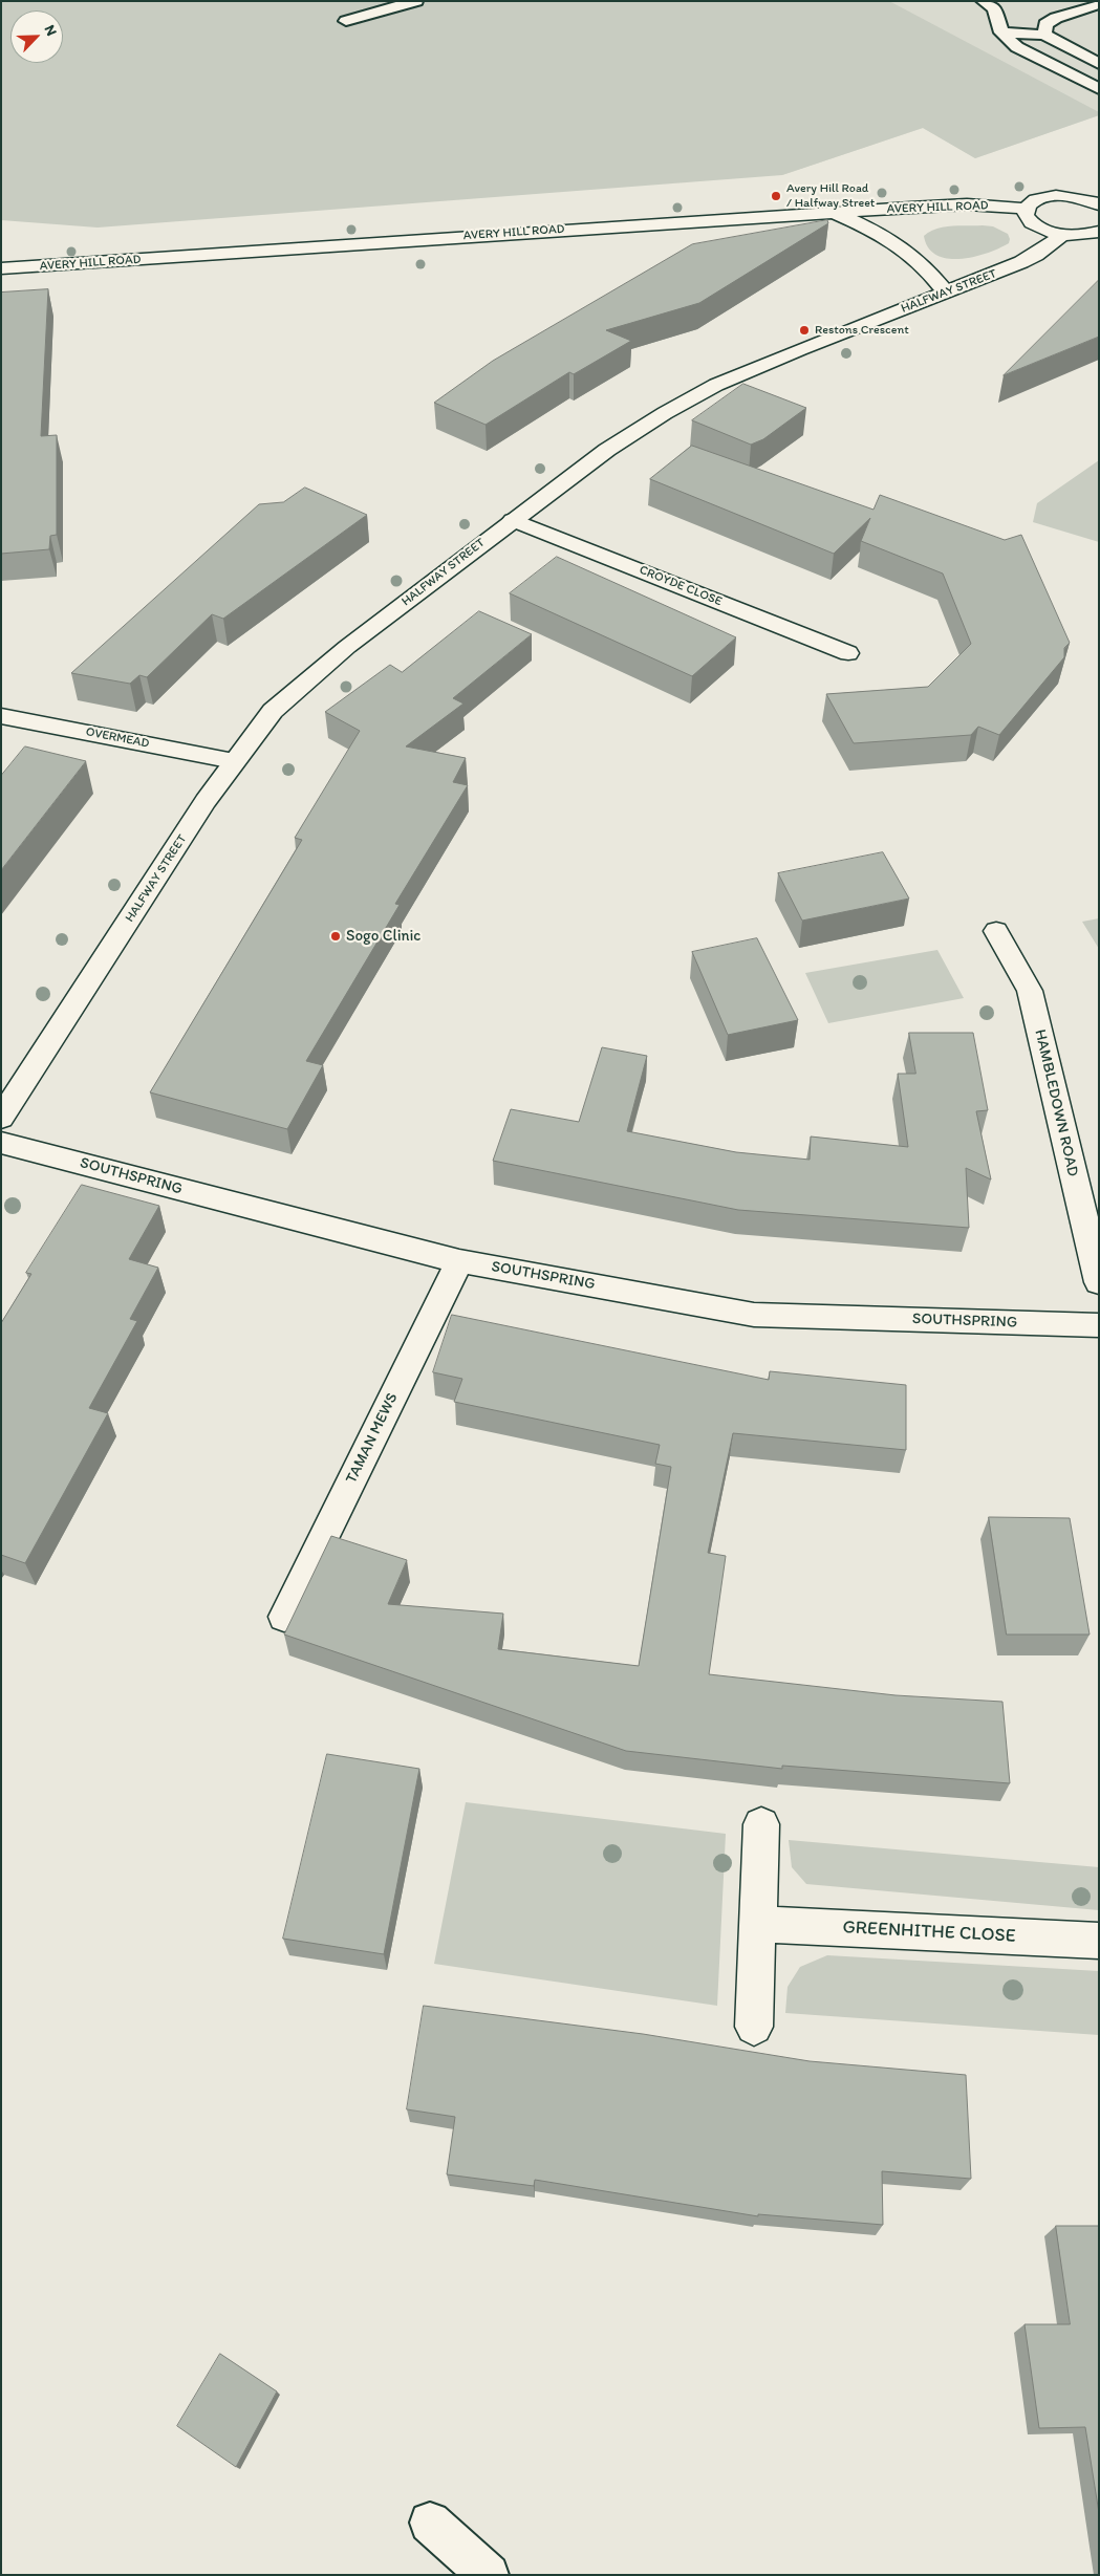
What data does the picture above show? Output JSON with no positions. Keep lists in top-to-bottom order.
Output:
{
  "streets": {
    "street": [
      "AVERY HILL ROAD",
      "HALFWAY STREET",
      "CROYDE CLOSE",
      "OVERMEAD",
      "HAMBLEDOWN ROAD",
      "SOUTHSPRING",
      "TAMAN MEWS",
      "GREENHITHE CLOSE"
    ]
  },
  "crossings": [
    ["HALFWAY STREET", "CROYDE CLOSE"],
    ["HALFWAY STREET", "OVERMEAD"],
    ["SOUTHSPRING", "TAMAN MEWS"]
  ],
  "places": ["Avery Hill Road / Halfway Street", "Restons Crescent", "Sogo Clinic"],
  "north": "top right"
}
